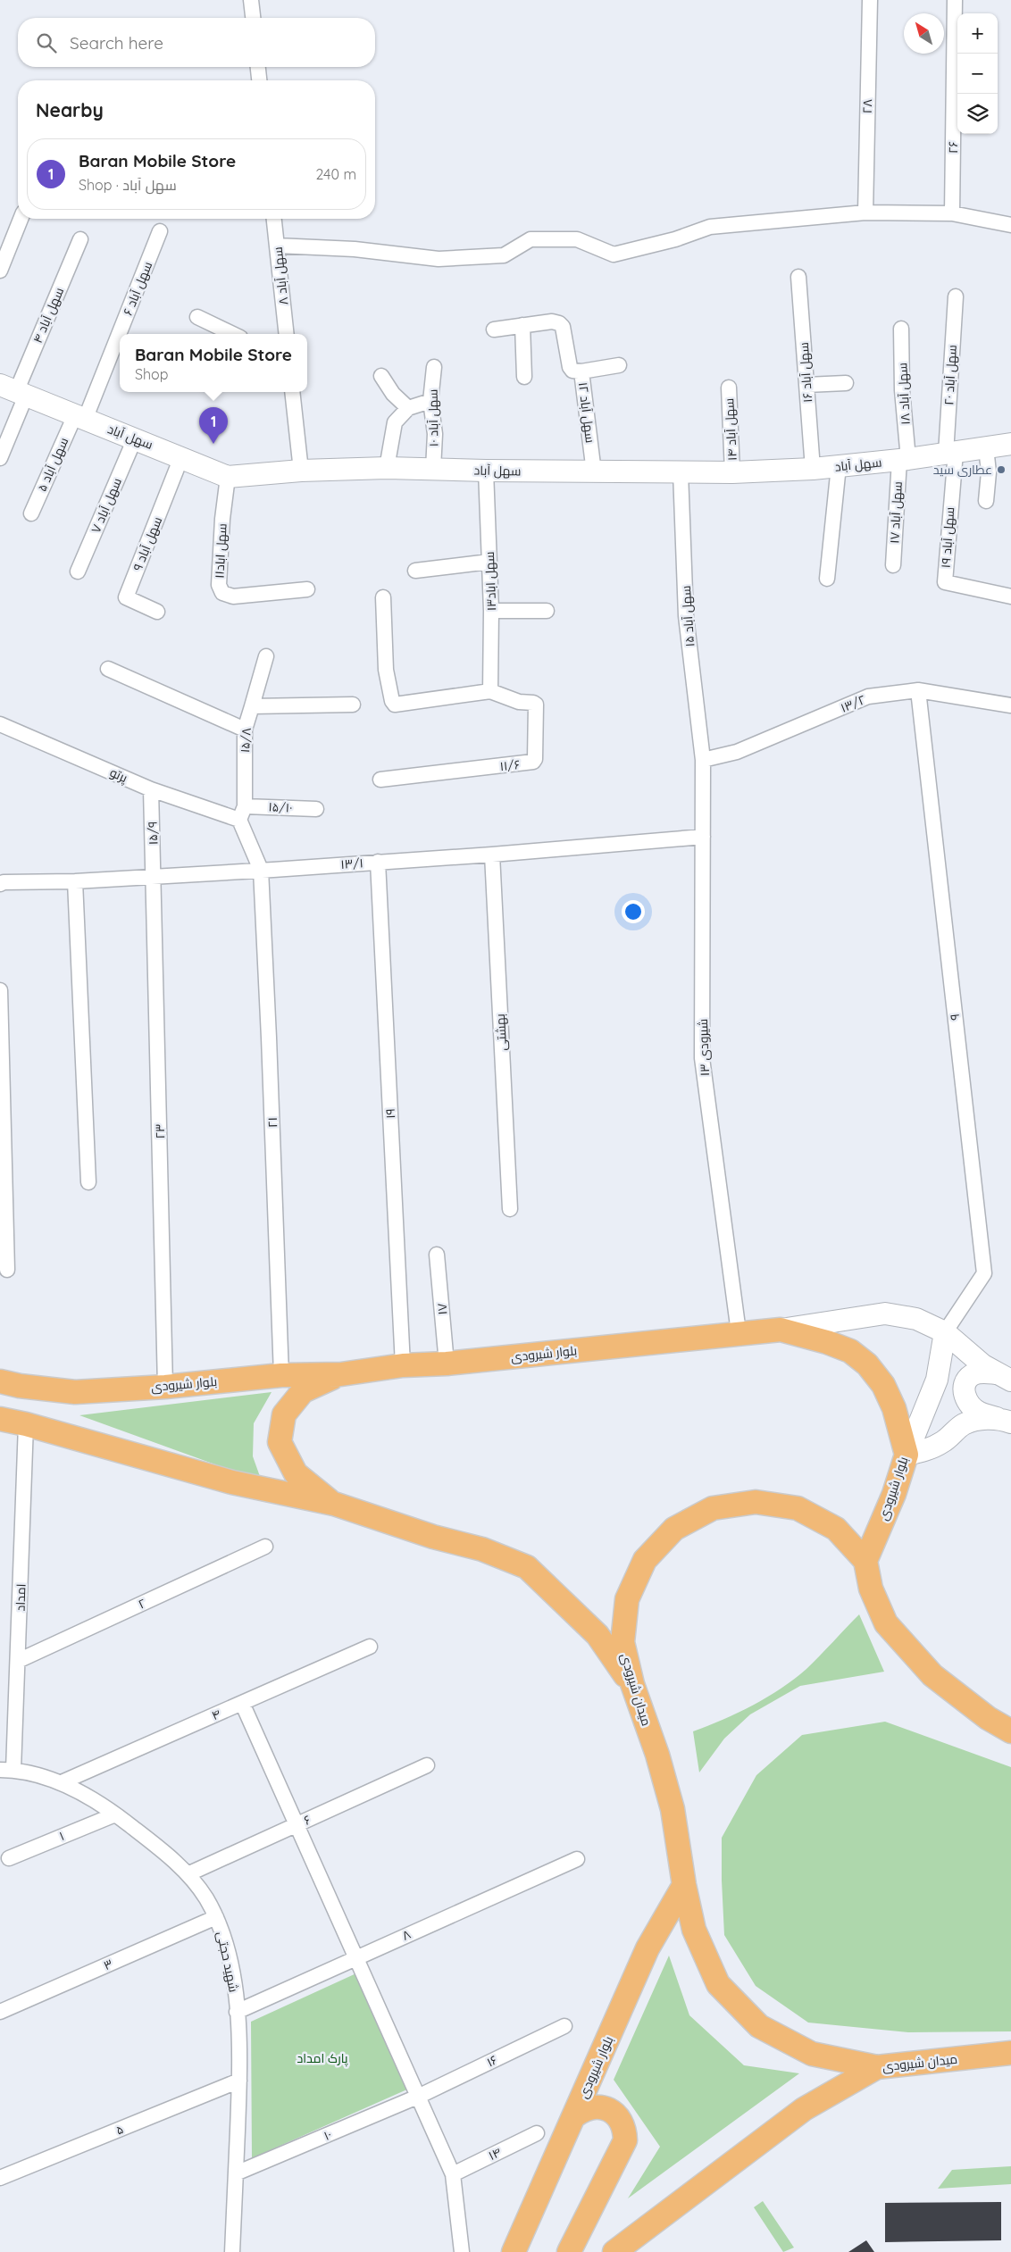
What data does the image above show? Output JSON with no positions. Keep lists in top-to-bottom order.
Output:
{
  "streets": {
    "main road": ["بلوار شیرودی", "میدان شیرودی"],
    "street": [
      "۲۸",
      "۲۶",
      "سهل آباد ۸",
      "سهل آباد ۶",
      "سهل آباد ۴",
      "سهل آباد ۱۶",
      "سهل آباد ۲۰",
      "سهل آباد ۱۸",
      "سهل آباد ۱۲",
      "سهل آباد ۱۰",
      "سهل آباد ۱۴",
      "سهل آباد",
      "سهل آباد ۵",
      "سهل آباد ۷",
      "سهل آباد ۱۷",
      "سهل آباد ۱۹",
      "سهل آباد ۹",
      "سهل اباد۱۱",
      "سهل اباد۱۳",
      "سهل آباد ۱۵",
      "۱۳/۲",
      "۱۵/۸",
      "۱۱/۶",
      "پرتو",
      "۱۵/۱۰",
      "۱۵/۹",
      "۱۳/۱",
      "۹",
      "بهشتی",
      "شیرودی ۱۳",
      "۱۹",
      "۲۱",
      "۲۳",
      "۱۷",
      "امداد",
      "۲",
      "۴",
      "۶",
      "۱",
      "۸",
      "شهید حجتی",
      "۳",
      "۱۶",
      "۵",
      "۱۰",
      "۱۴"
    ]
  },
  "crossings": [
    ["سهل آباد ۶", "سهل آباد"],
    ["سهل آباد ۶", "سهل آباد ۵"],
    ["سهل آباد ۴", "سهل آباد"],
    ["سهل آباد ۱۶", "سهل آباد"],
    ["سهل آباد ۲۰", "سهل آباد"],
    ["سهل آباد ۲۰", "سهل آباد ۱۹"],
    ["سهل آباد ۱۸", "سهل آباد"],
    ["سهل آباد ۱۸", "سهل آباد ۱۷"],
    ["سهل آباد ۱۲", "سهل آباد"],
    ["سهل آباد ۱۰", "سهل آباد"],
    ["سهل آباد ۱۴", "سهل آباد"],
    ["سهل آباد", "سهل آباد ۵"],
    ["سهل آباد", "سهل آباد ۷"],
    ["سهل آباد", "سهل آباد ۱۷"],
    ["سهل آباد", "سهل آباد ۱۹"],
    ["سهل آباد", "سهل آباد ۹"],
    ["سهل آباد", "سهل اباد۱۱"],
    ["سهل آباد", "سهل اباد۱۳"],
    ["سهل آباد", "سهل آباد ۱۵"],
    ["سهل اباد۱۳", "۱۱/۶"],
    ["سهل آباد ۱۵", "۱۳/۲"],
    ["سهل آباد ۱۵", "شیرودی ۱۳"],
    ["۱۳/۲", "۹"],
    ["۱۳/۲", "شیرودی ۱۳"],
    ["۱۵/۸", "پرتو"],
    ["۱۵/۸", "۱۵/۱۰"],
    ["پرتو", "۱۵/۹"],
    ["۱۵/۹", "۱۳/۱"],
    ["۱۵/۹", "۲۳"],
    ["۱۳/۱", "بهشتی"],
    ["۱۳/۱", "شیرودی ۱۳"],
    ["۱۳/۱", "۱۹"],
    ["۱۳/۱", "۲۱"],
    ["۱۳/۱", "۲۳"],
    ["شیرودی ۱۳", "بلوار شیرودی"],
    ["۱۹", "بلوار شیرودی"],
    ["۲۱", "بلوار شیرودی"],
    ["۲۳", "بلوار شیرودی"],
    ["۱۷", "بلوار شیرودی"],
    ["بلوار شیرودی", "میدان شیرودی"],
    ["امداد", "۲"],
    ["امداد", "شهید حجتی"],
    ["۴", "شهید حجتی"],
    ["۶", "شهید حجتی"],
    ["۱", "شهید حجتی"],
    ["۸", "شهید حجتی"],
    ["شهید حجتی", "۳"],
    ["شهید حجتی", "۵"],
    ["شهید حجتی", "۱۰"],
    ["۱۶", "۱۰"]
  ],
  "parks": ["پارک امداد"],
  "places": ["عطاری سید"],
  "north": "top left",
  "page": {
    "map_buttons": ["+", "−"],
    "search": "Search here",
    "heading": "Nearby",
    "list": [
      {
        "mark": "1",
        "name": "Baran Mobile Store",
        "note": "Shop · سهل آباد",
        "value": "240 m"
      }
    ],
    "popup": ["Baran Mobile Store", "Shop"],
    "pins": "1"
  }
}
